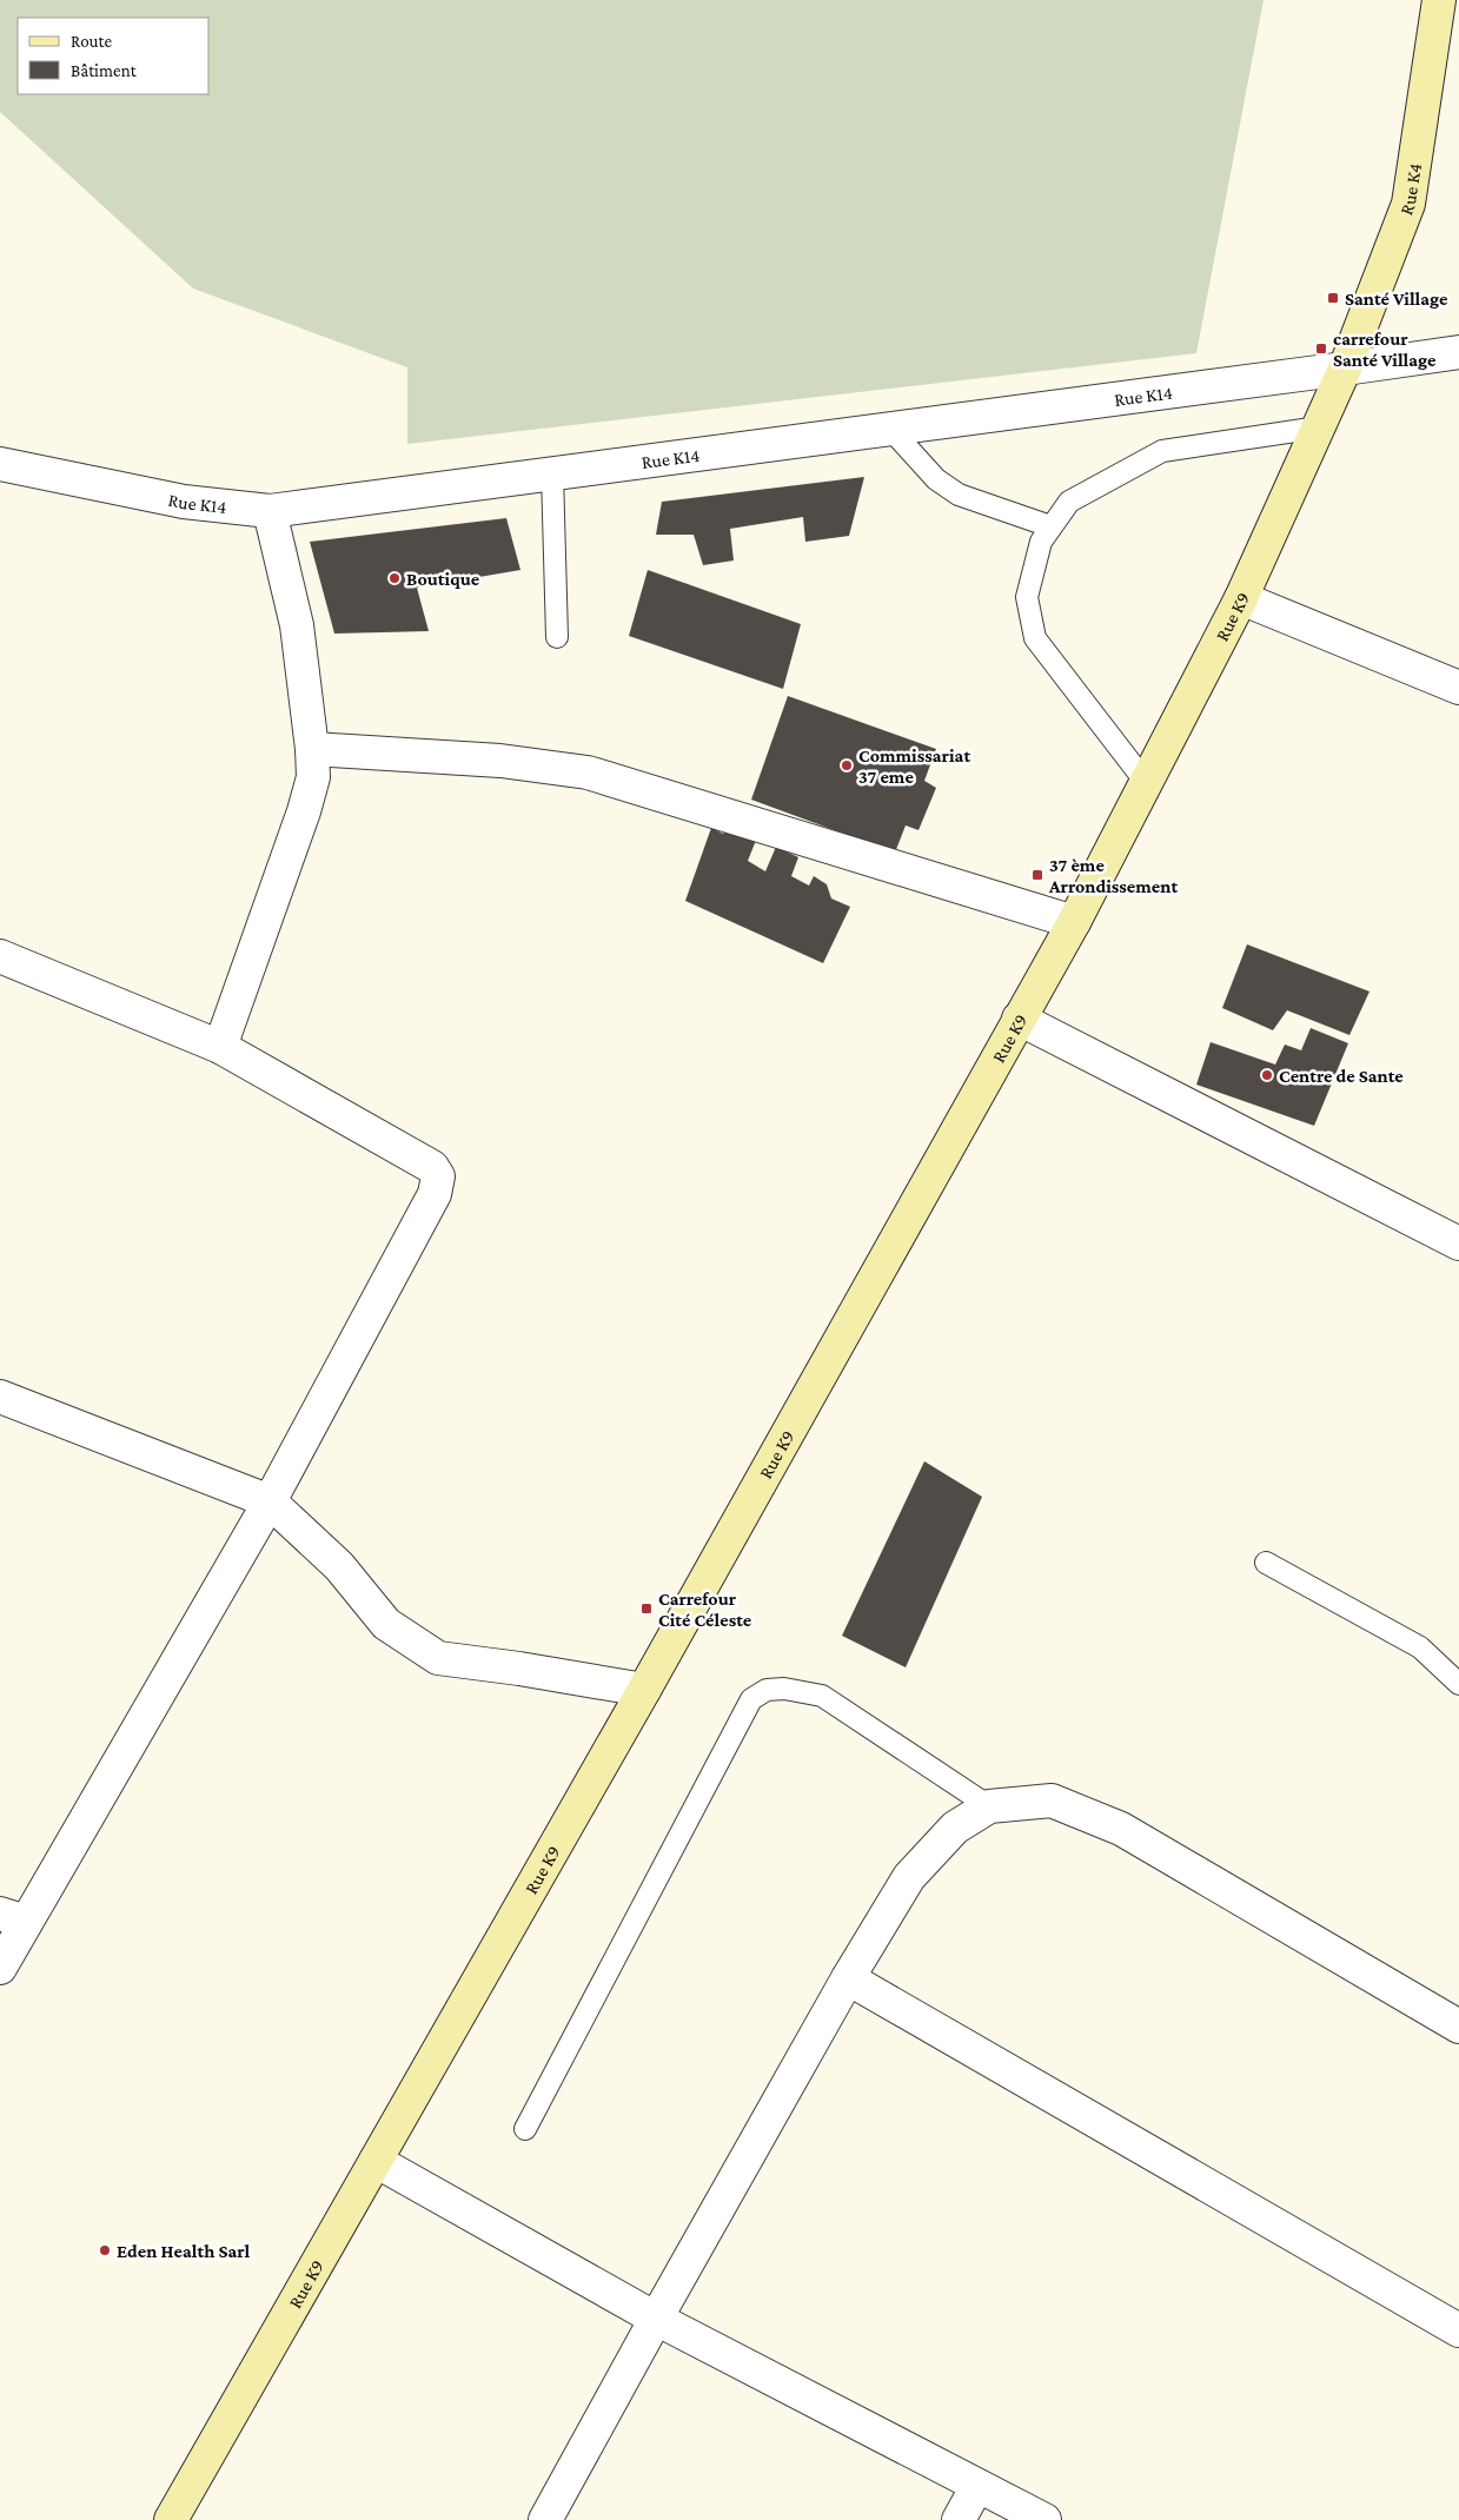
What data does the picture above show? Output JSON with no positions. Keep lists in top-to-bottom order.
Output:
{
  "streets": {
    "street": ["Rue K4", "Rue K14", "Rue K9"]
  },
  "crossings": [
    ["Rue K4", "Rue K14"],
    ["Rue K4", "Rue K9"],
    ["Rue K14", "Rue K9"]
  ],
  "places": {
    "transit": [
      "Santé Village",
      "carrefour Santé Village",
      "37 ème Arrondissement",
      "Carrefour Cité Céleste"
    ],
    "other": [
      "Boutique",
      "Commissariat 37 eme",
      "Centre de Sante",
      "Eden Health Sarl"
    ]
  },
  "legend": ["Route", "Bâtiment"]
}
